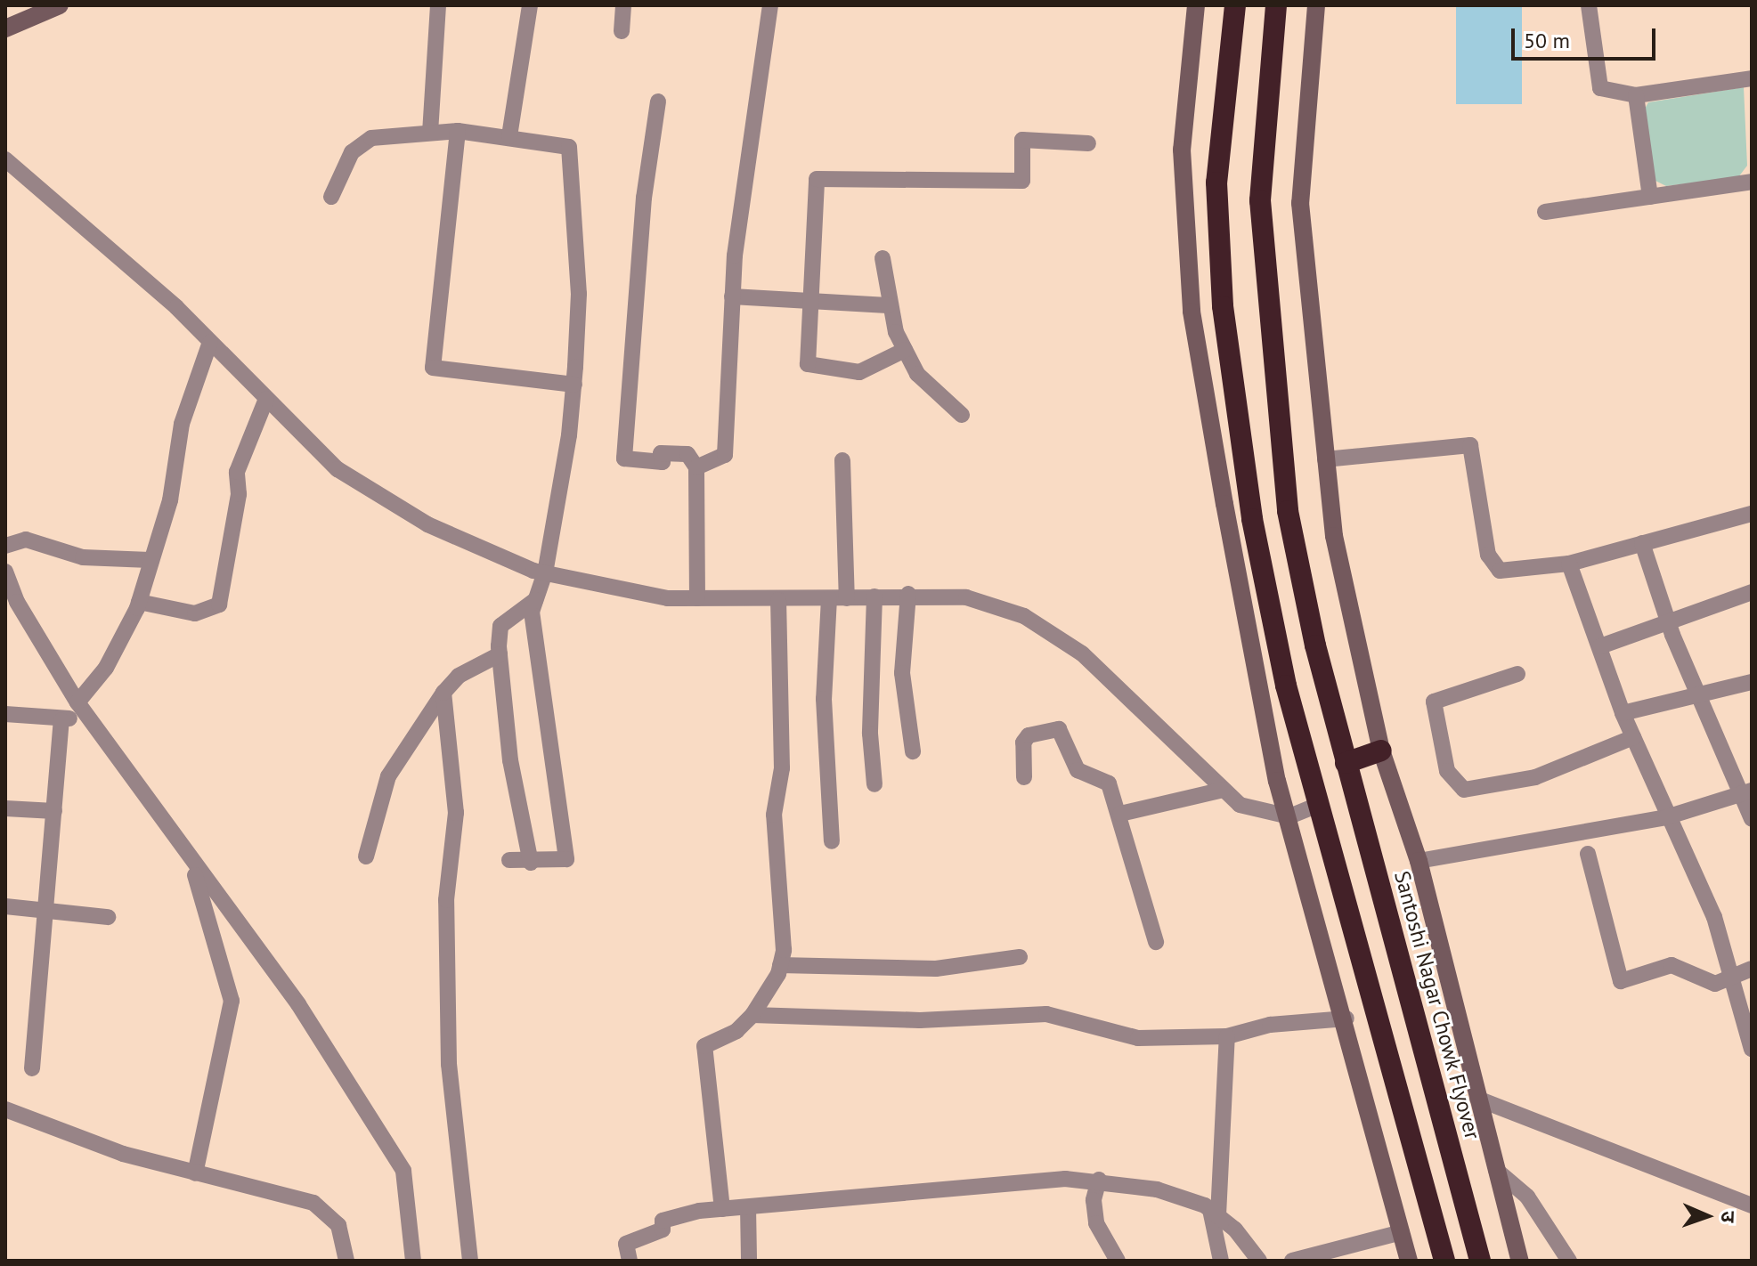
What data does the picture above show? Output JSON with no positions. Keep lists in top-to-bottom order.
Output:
{
  "streets": {
    "highway": ["Santoshi Nagar Chowk Flyover"]
  },
  "scale_bar": "50 m",
  "north": "right"
}
